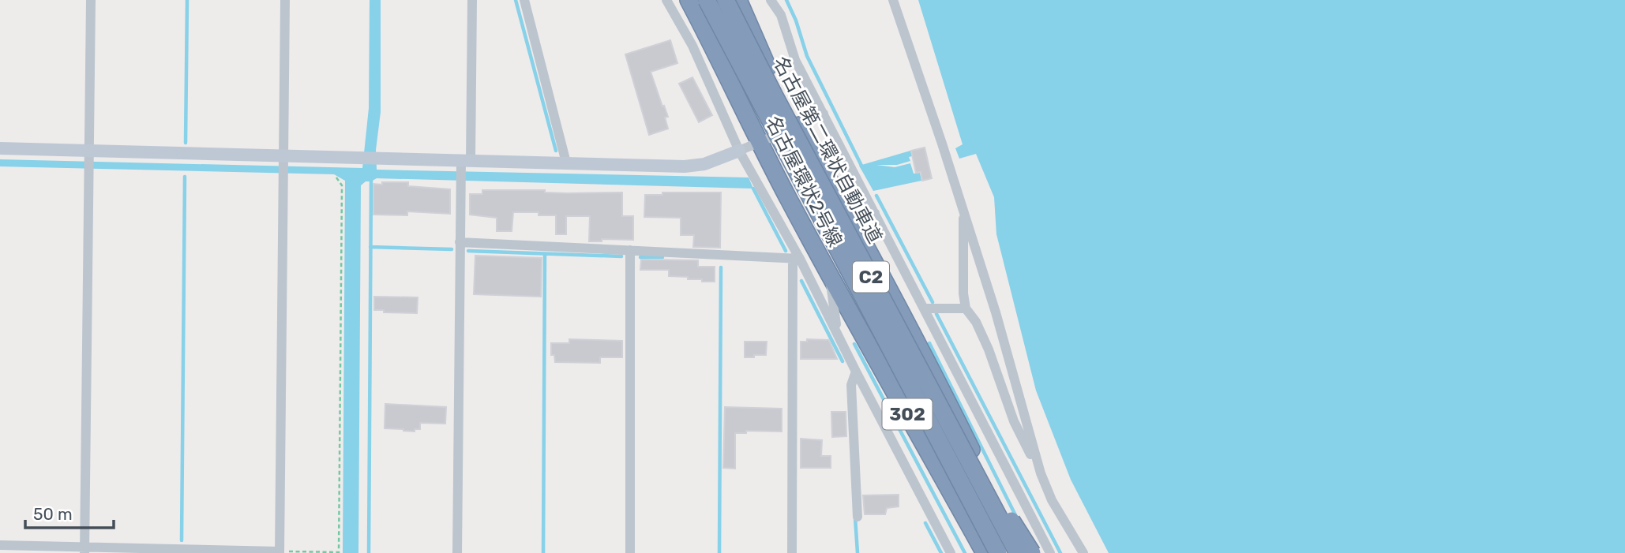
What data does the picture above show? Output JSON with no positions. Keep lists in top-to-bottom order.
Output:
{
  "streets": {
    "highway": [
      "名古屋第二環状自動車道",
      "名古屋環状2号線",
      "C2",
      "302"
    ]
  },
  "scale_bar": "50 m"
}
